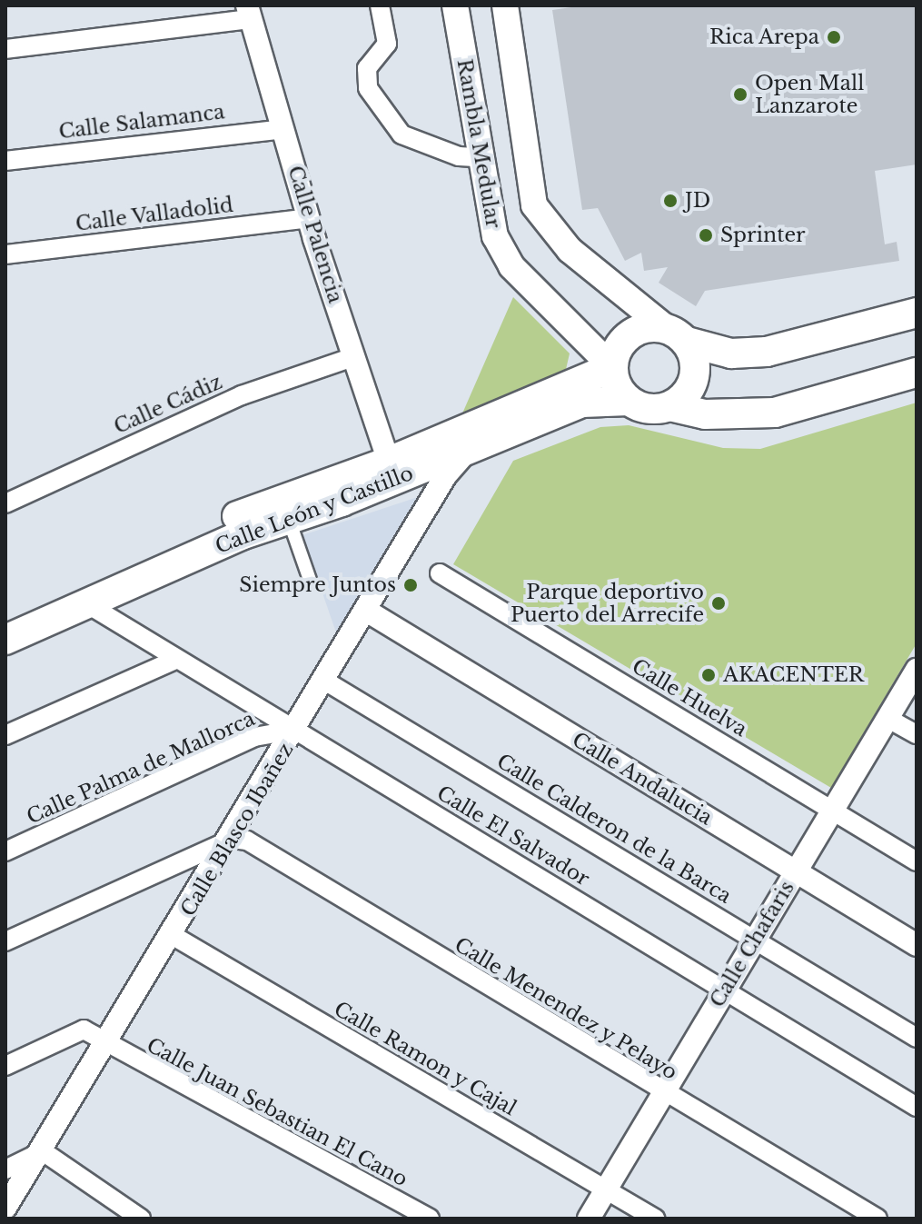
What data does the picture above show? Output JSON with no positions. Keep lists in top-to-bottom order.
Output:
{
  "streets": {
    "main road": ["Rambla Medular", "Calle León y Castillo"],
    "street": [
      "Calle Salamanca",
      "Calle Valladolid",
      "Calle Palencia",
      "Calle Cádiz",
      "Calle Huelva",
      "Calle Palma de Mallorca",
      "Calle Andalucia",
      "Calle Calderon de la Barca",
      "Calle Blasco Ibañez",
      "Calle El Salvador",
      "Calle Chafaris",
      "Calle Menendez y Pelayo",
      "Calle Ramon y Cajal",
      "Calle Juan Sebastian El Cano"
    ]
  },
  "crossings": [
    ["Calle Salamanca", "Calle Palencia"],
    ["Rambla Medular", "Calle León y Castillo"],
    ["Calle Valladolid", "Calle Palencia"],
    ["Calle Palencia", "Calle Cádiz"],
    ["Calle Palencia", "Calle León y Castillo"],
    ["Calle León y Castillo", "Calle Blasco Ibañez"],
    ["Calle León y Castillo", "Calle El Salvador"],
    ["Calle Huelva", "Calle Chafaris"],
    ["Calle Palma de Mallorca", "Calle Blasco Ibañez"],
    ["Calle Palma de Mallorca", "Calle El Salvador"],
    ["Calle Andalucia", "Calle Blasco Ibañez"],
    ["Calle Andalucia", "Calle Chafaris"],
    ["Calle Calderon de la Barca", "Calle Blasco Ibañez"],
    ["Calle Calderon de la Barca", "Calle Chafaris"],
    ["Calle Blasco Ibañez", "Calle El Salvador"],
    ["Calle Blasco Ibañez", "Calle Menendez y Pelayo"],
    ["Calle Blasco Ibañez", "Calle Ramon y Cajal"],
    ["Calle Blasco Ibañez", "Calle Juan Sebastian El Cano"],
    ["Calle El Salvador", "Calle Chafaris"],
    ["Calle Chafaris", "Calle Menendez y Pelayo"],
    ["Calle Chafaris", "Calle Ramon y Cajal"]
  ],
  "places": [
    "Rica Arepa",
    "Open Mall Lanzarote",
    "JD",
    "Sprinter",
    "Siempre Juntos",
    "Parque deportivo Puerto del Arrecife",
    "AKACENTER"
  ]
}
